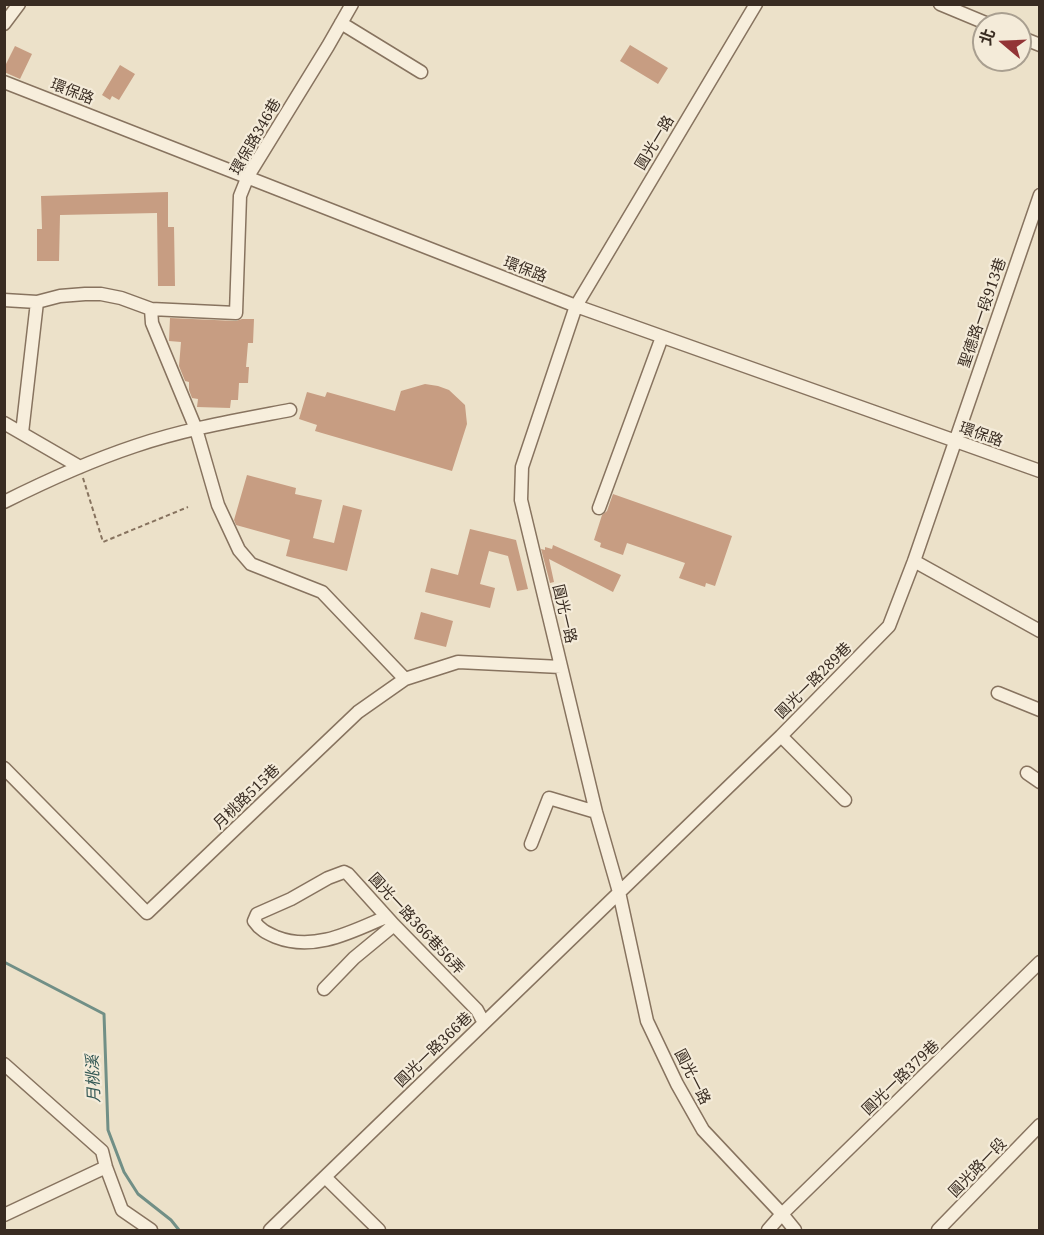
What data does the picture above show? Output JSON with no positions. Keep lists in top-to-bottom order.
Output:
{
  "streets": {
    "street": [
      "環保路",
      "環保路346巷",
      "圓光一路",
      "聖德路一段913巷",
      "圓光一路289巷",
      "月桃路515巷",
      "圓光一路366巷56弄",
      "圓光一路366巷",
      "圓光一路379巷",
      "圓光路一段"
    ]
  },
  "crossings": [
    ["環保路", "環保路346巷"],
    ["環保路", "圓光一路"],
    ["環保路", "聖德路一段913巷"],
    ["環保路", "圓光一路289巷"],
    ["圓光一路", "圓光一路289巷"],
    ["圓光一路", "月桃路515巷"],
    ["圓光一路", "圓光一路366巷"],
    ["圓光一路", "圓光一路379巷"],
    ["聖德路一段913巷", "圓光一路289巷"],
    ["圓光一路289巷", "圓光一路366巷"],
    ["圓光一路366巷56弄", "圓光一路366巷"]
  ],
  "water": ["月桃溪"],
  "north": "left"
}
